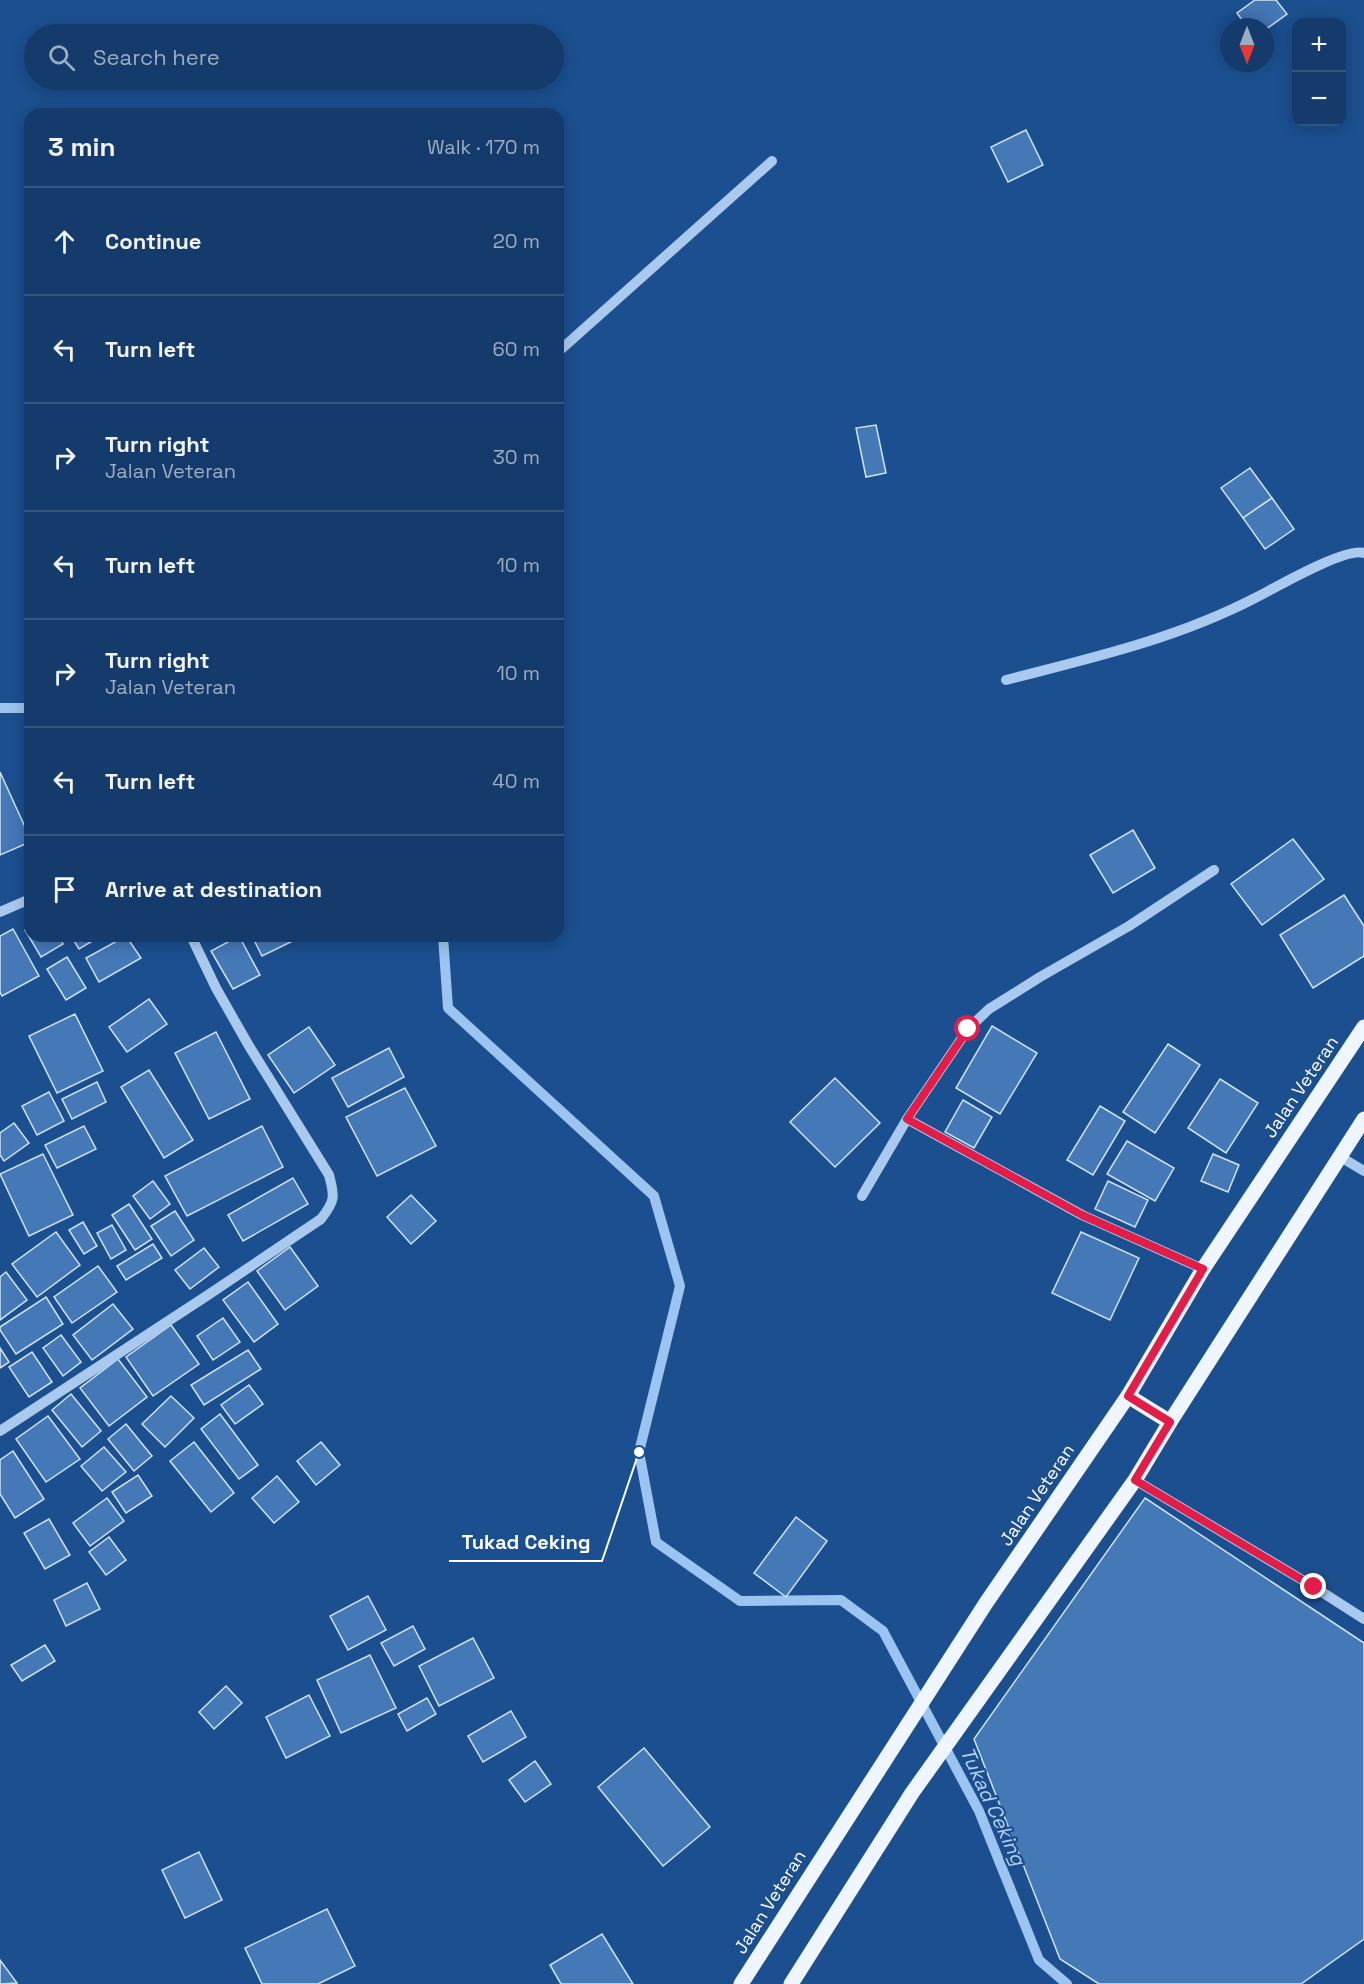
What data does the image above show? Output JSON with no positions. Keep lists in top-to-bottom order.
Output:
{
  "streets": {
    "main road": ["Jalan Veteran"]
  },
  "water": ["Tukad Ceking"],
  "places": ["Tukad Ceking"],
  "north": "bottom",
  "page": {
    "map_buttons": ["+", "−"],
    "search": "Search here",
    "heading": ["3 min", "Walk · 170 m"],
    "list": [
      ["Continue", "20 m"],
      ["Turn left", "60 m"],
      ["Turn right", "Jalan Veteran", "30 m"],
      ["Turn left", "10 m"],
      ["Turn right", "Jalan Veteran", "10 m"],
      ["Turn left", "40 m"],
      "Arrive at destination"
    ]
  }
}
